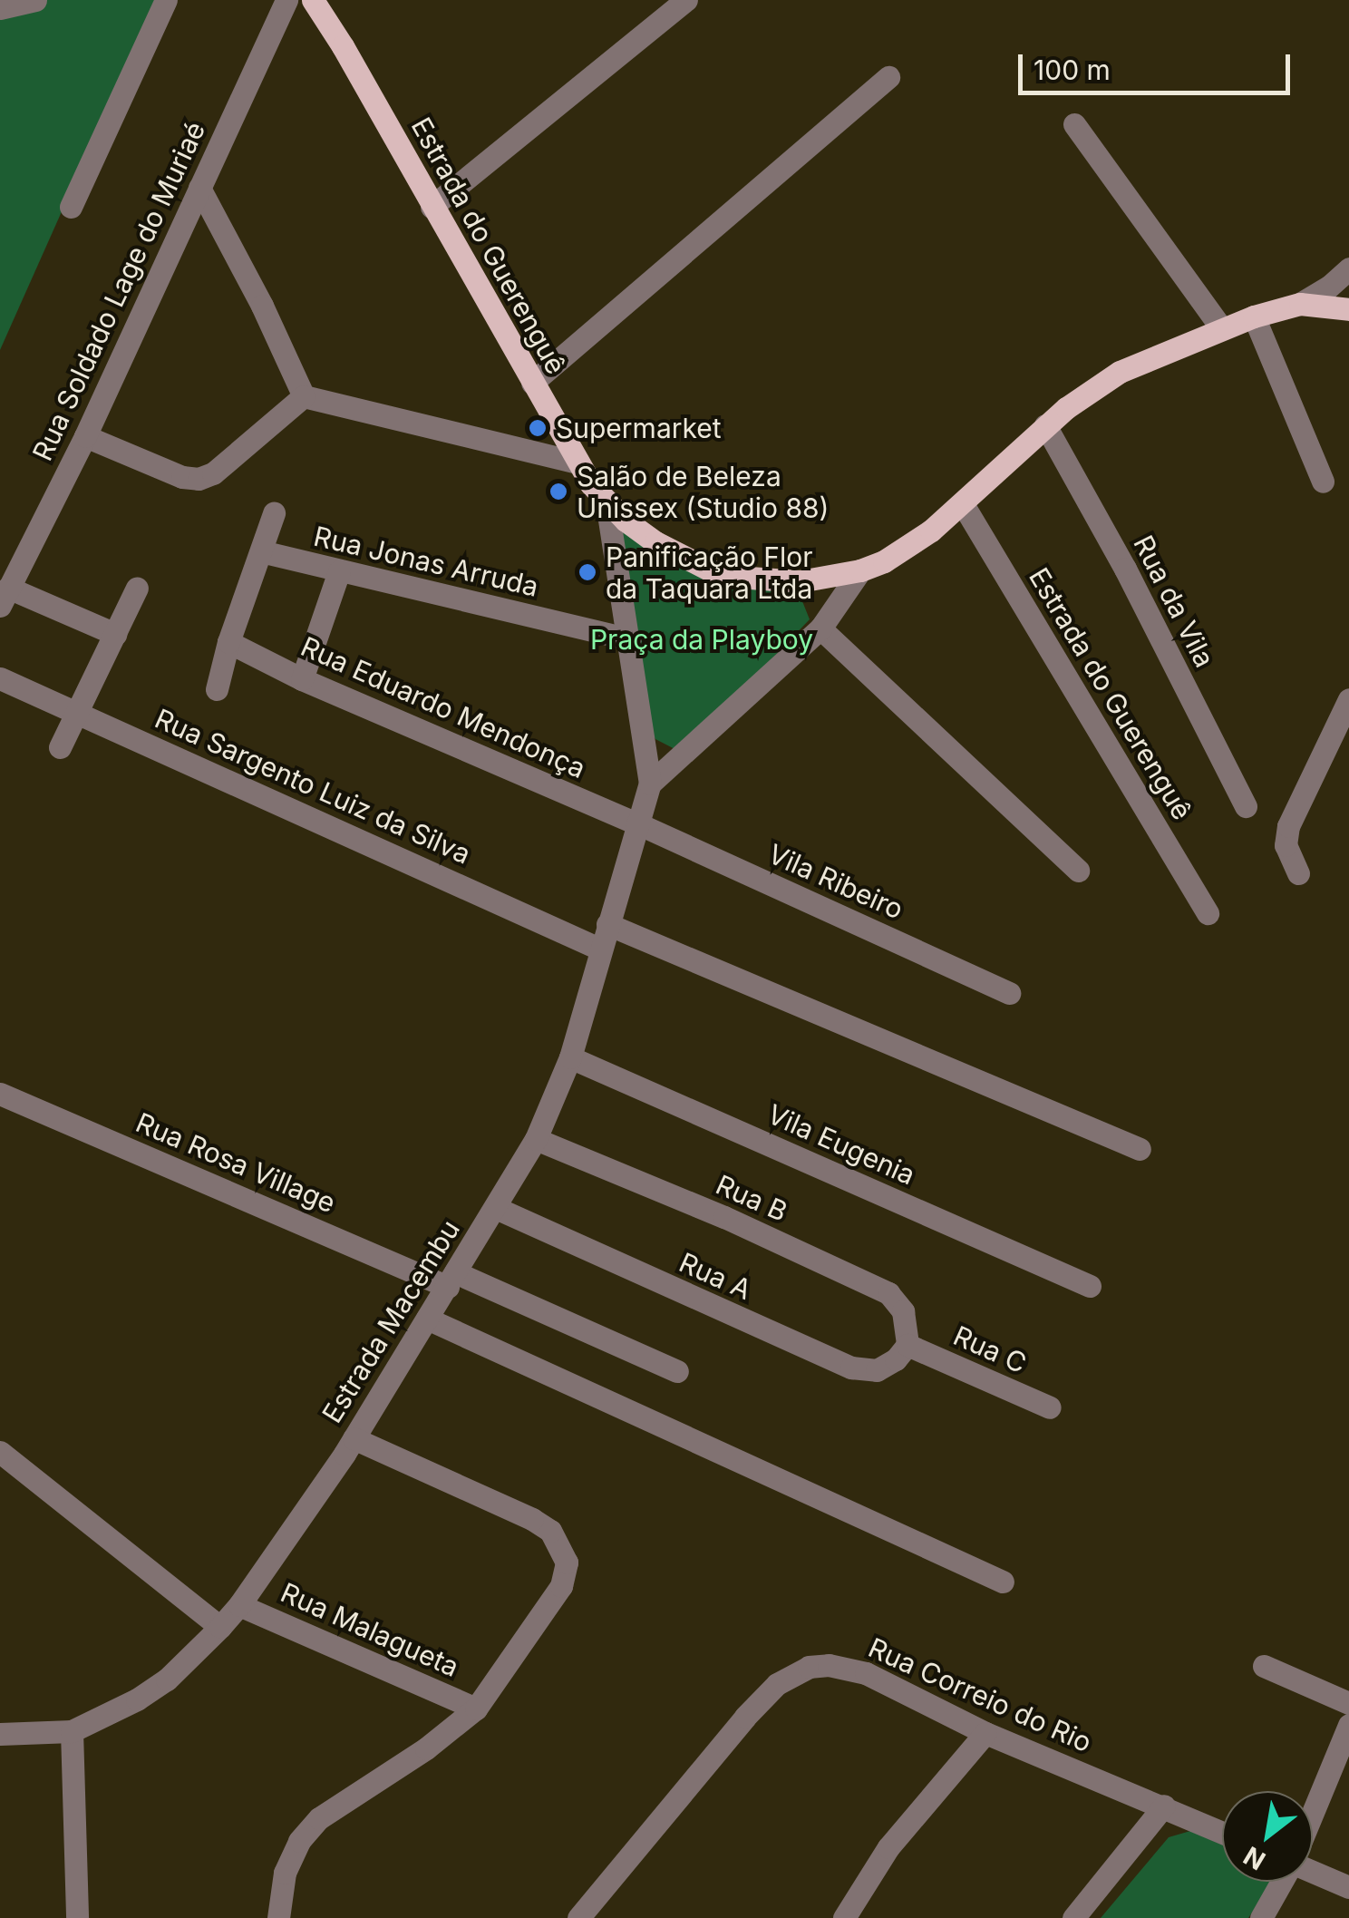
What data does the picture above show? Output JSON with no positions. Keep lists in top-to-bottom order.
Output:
{
  "streets": {
    "main road": ["Estrada do Guerenguê"],
    "street": [
      "Rua Soldado Lage do Muriaé",
      "Rua Jonas Arruda",
      "Rua da Vila",
      "Rua Eduardo Mendonça",
      "Rua Sargento Luiz da Silva",
      "Vila Ribeiro",
      "Vila Eugenia",
      "Rua Rosa Village",
      "Rua B",
      "Rua A",
      "Estrada Macembu",
      "Rua C",
      "Rua Malagueta",
      "Rua Correio do Rio"
    ]
  },
  "crossings": [
    ["Estrada do Guerenguê", "Rua da Vila"],
    ["Estrada do Guerenguê", "Estrada Macembu"],
    ["Rua Jonas Arruda", "Estrada Macembu"],
    ["Rua Eduardo Mendonça", "Vila Ribeiro"],
    ["Rua Eduardo Mendonça", "Estrada Macembu"],
    ["Rua Sargento Luiz da Silva", "Estrada Macembu"],
    ["Vila Ribeiro", "Estrada Macembu"],
    ["Vila Eugenia", "Estrada Macembu"],
    ["Rua Rosa Village", "Estrada Macembu"],
    ["Rua B", "Rua A"],
    ["Rua B", "Estrada Macembu"],
    ["Rua B", "Rua C"],
    ["Rua A", "Estrada Macembu"],
    ["Rua A", "Rua C"],
    ["Estrada Macembu", "Rua Malagueta"]
  ],
  "parks": ["Praça da Playboy"],
  "places": ["Supermarket", "Salão de Beleza Unissex (Studio 88)", "Panificação Flor da Taquara Ltda"],
  "scale_bar": "100 m",
  "north": "bottom left"
}
